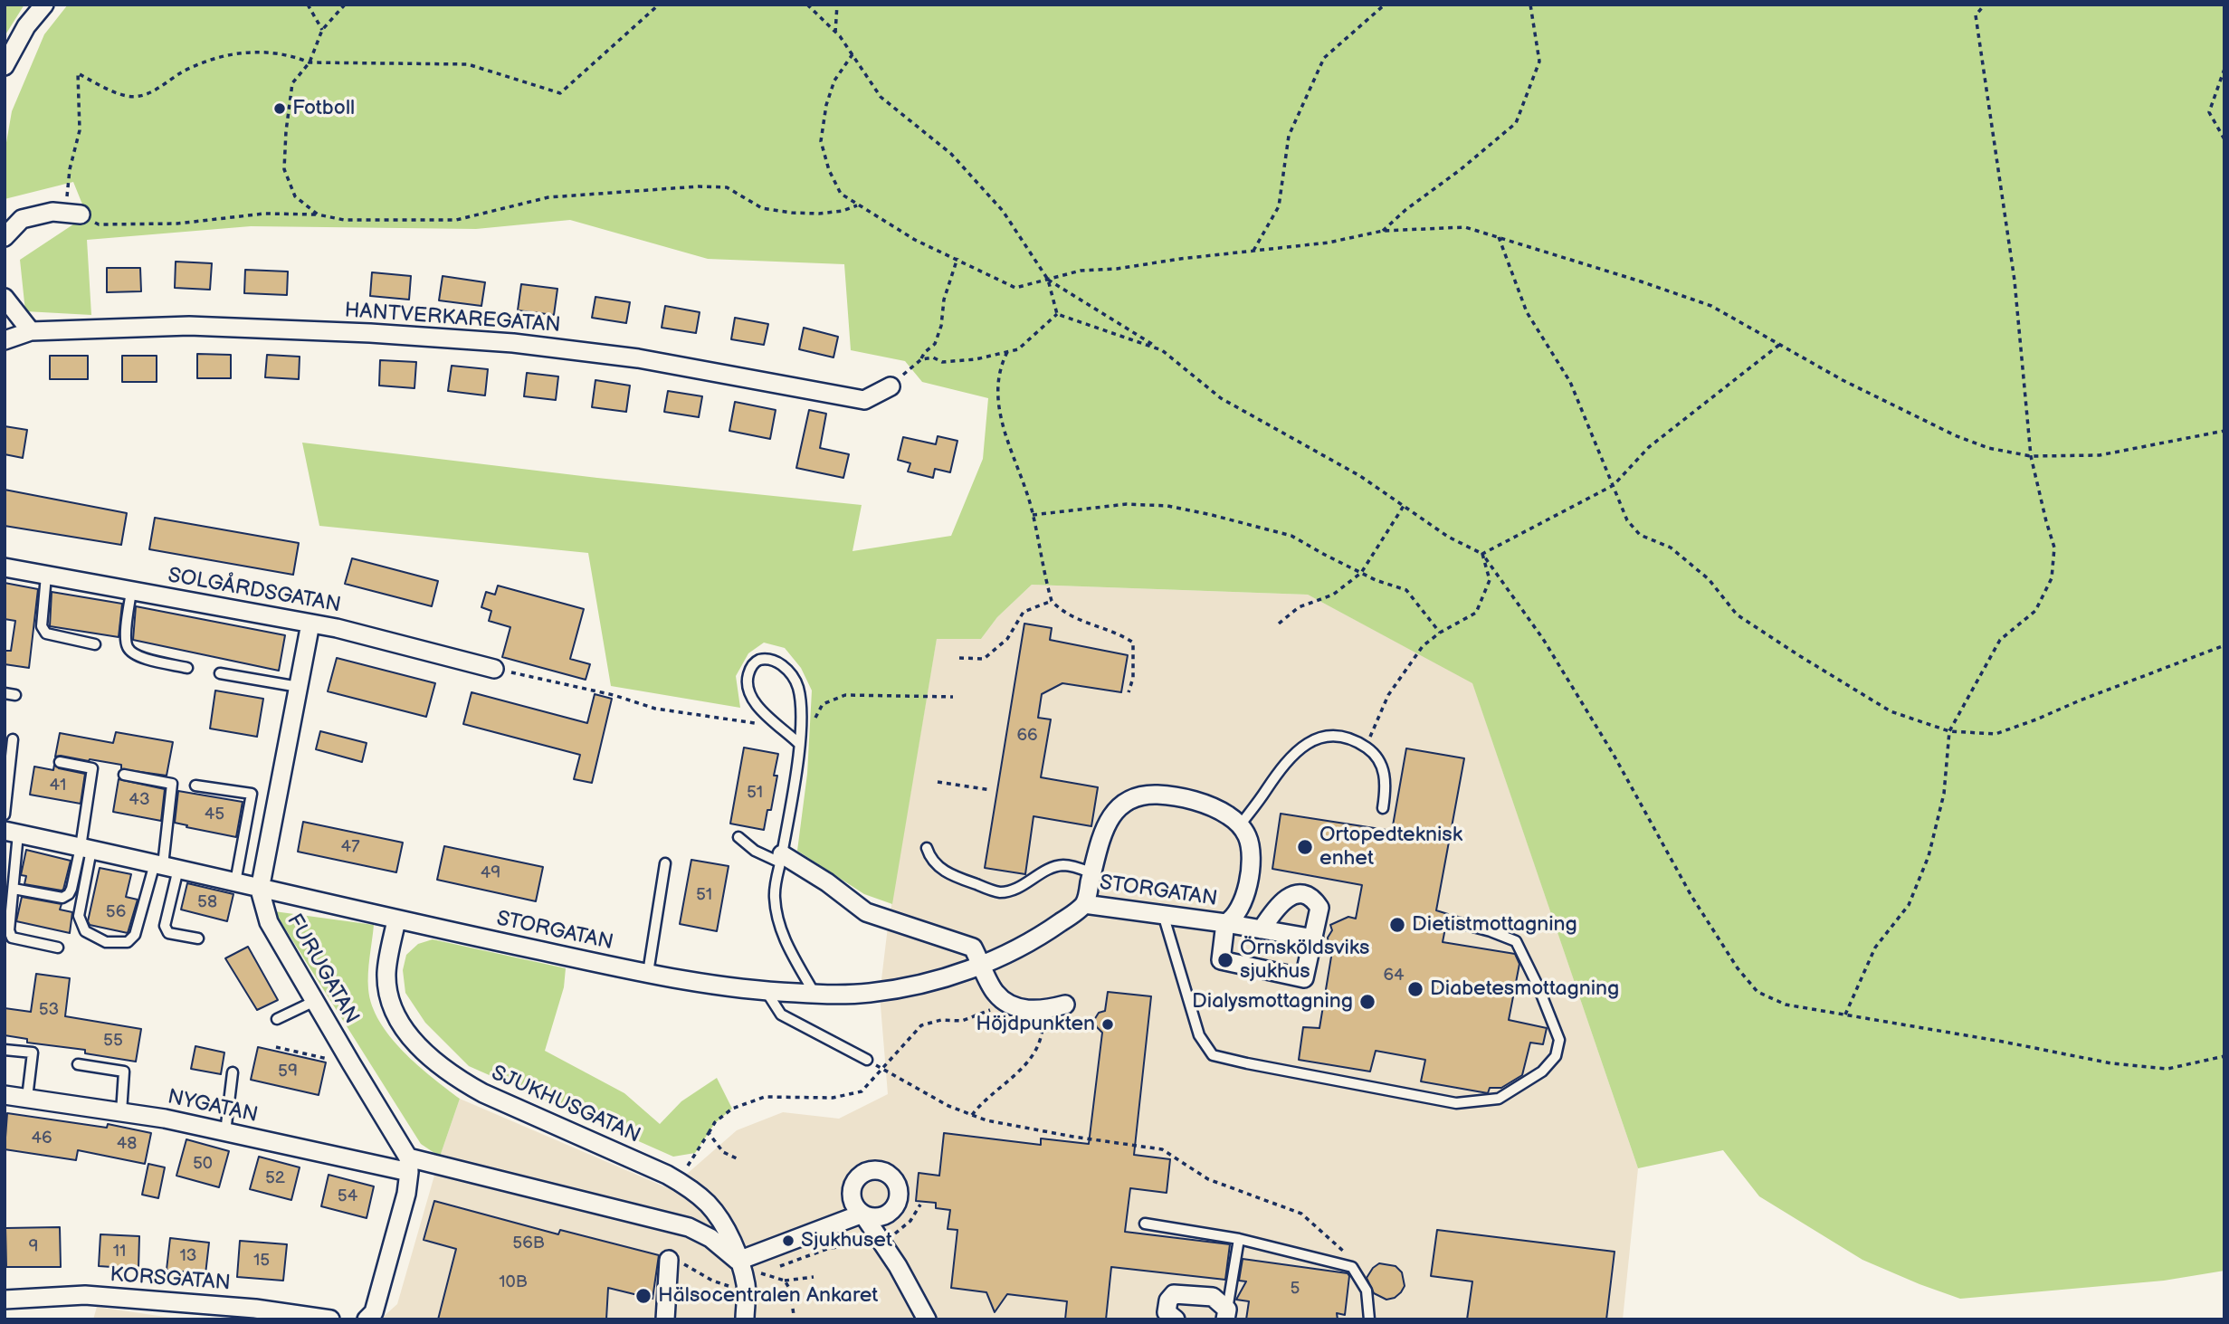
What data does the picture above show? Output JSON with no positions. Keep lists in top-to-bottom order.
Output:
{
  "streets": {
    "street": [
      "HANTVERKAREGATAN",
      "SOLGÅRDSGATAN",
      "STORGATAN",
      "FURUGATAN",
      "SJUKHUSGATAN",
      "NYGATAN",
      "KORSGATAN"
    ]
  },
  "crossings": [
    ["SOLGÅRDSGATAN", "FURUGATAN"],
    ["STORGATAN", "FURUGATAN"],
    ["STORGATAN", "SJUKHUSGATAN"],
    ["FURUGATAN", "NYGATAN"],
    ["SJUKHUSGATAN", "NYGATAN"]
  ],
  "places": [
    "Fotboll",
    "Ortopedteknisk enhet",
    "Dietistmottagning",
    "Örnsköldsviks sjukhus",
    "Diabetesmottagning",
    "Dialysmottagning",
    "Höjdpunkten",
    "Sjukhuset",
    "Hälsocentralen Ankaret"
  ],
  "house_numbers": [
    "66",
    "41",
    "51",
    "43",
    "45",
    "47",
    "49",
    "51",
    "58",
    "56",
    "64",
    "53",
    "55",
    "59",
    "46",
    "48",
    "50",
    "52",
    "54",
    "56B",
    "9",
    "11",
    "13",
    "15",
    "10B",
    "5"
  ]
}
